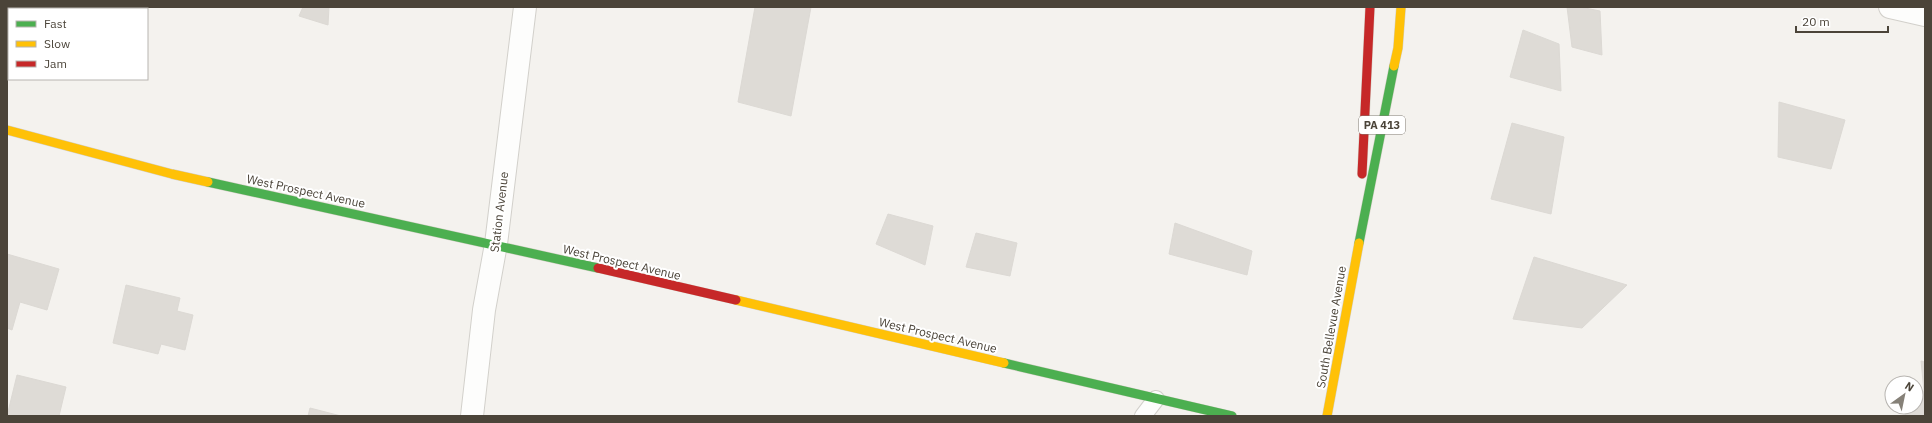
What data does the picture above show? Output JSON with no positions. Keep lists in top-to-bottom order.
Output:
{
  "streets": {
    "street": [
      "PA 413",
      "West Prospect Avenue",
      "Station Avenue",
      "South Bellevue Avenue"
    ]
  },
  "crossings": [
    ["West Prospect Avenue", "Station Avenue"]
  ],
  "legend": ["Fast", "Slow", "Jam"],
  "scale_bar": "20 m",
  "north": "top right"
}
